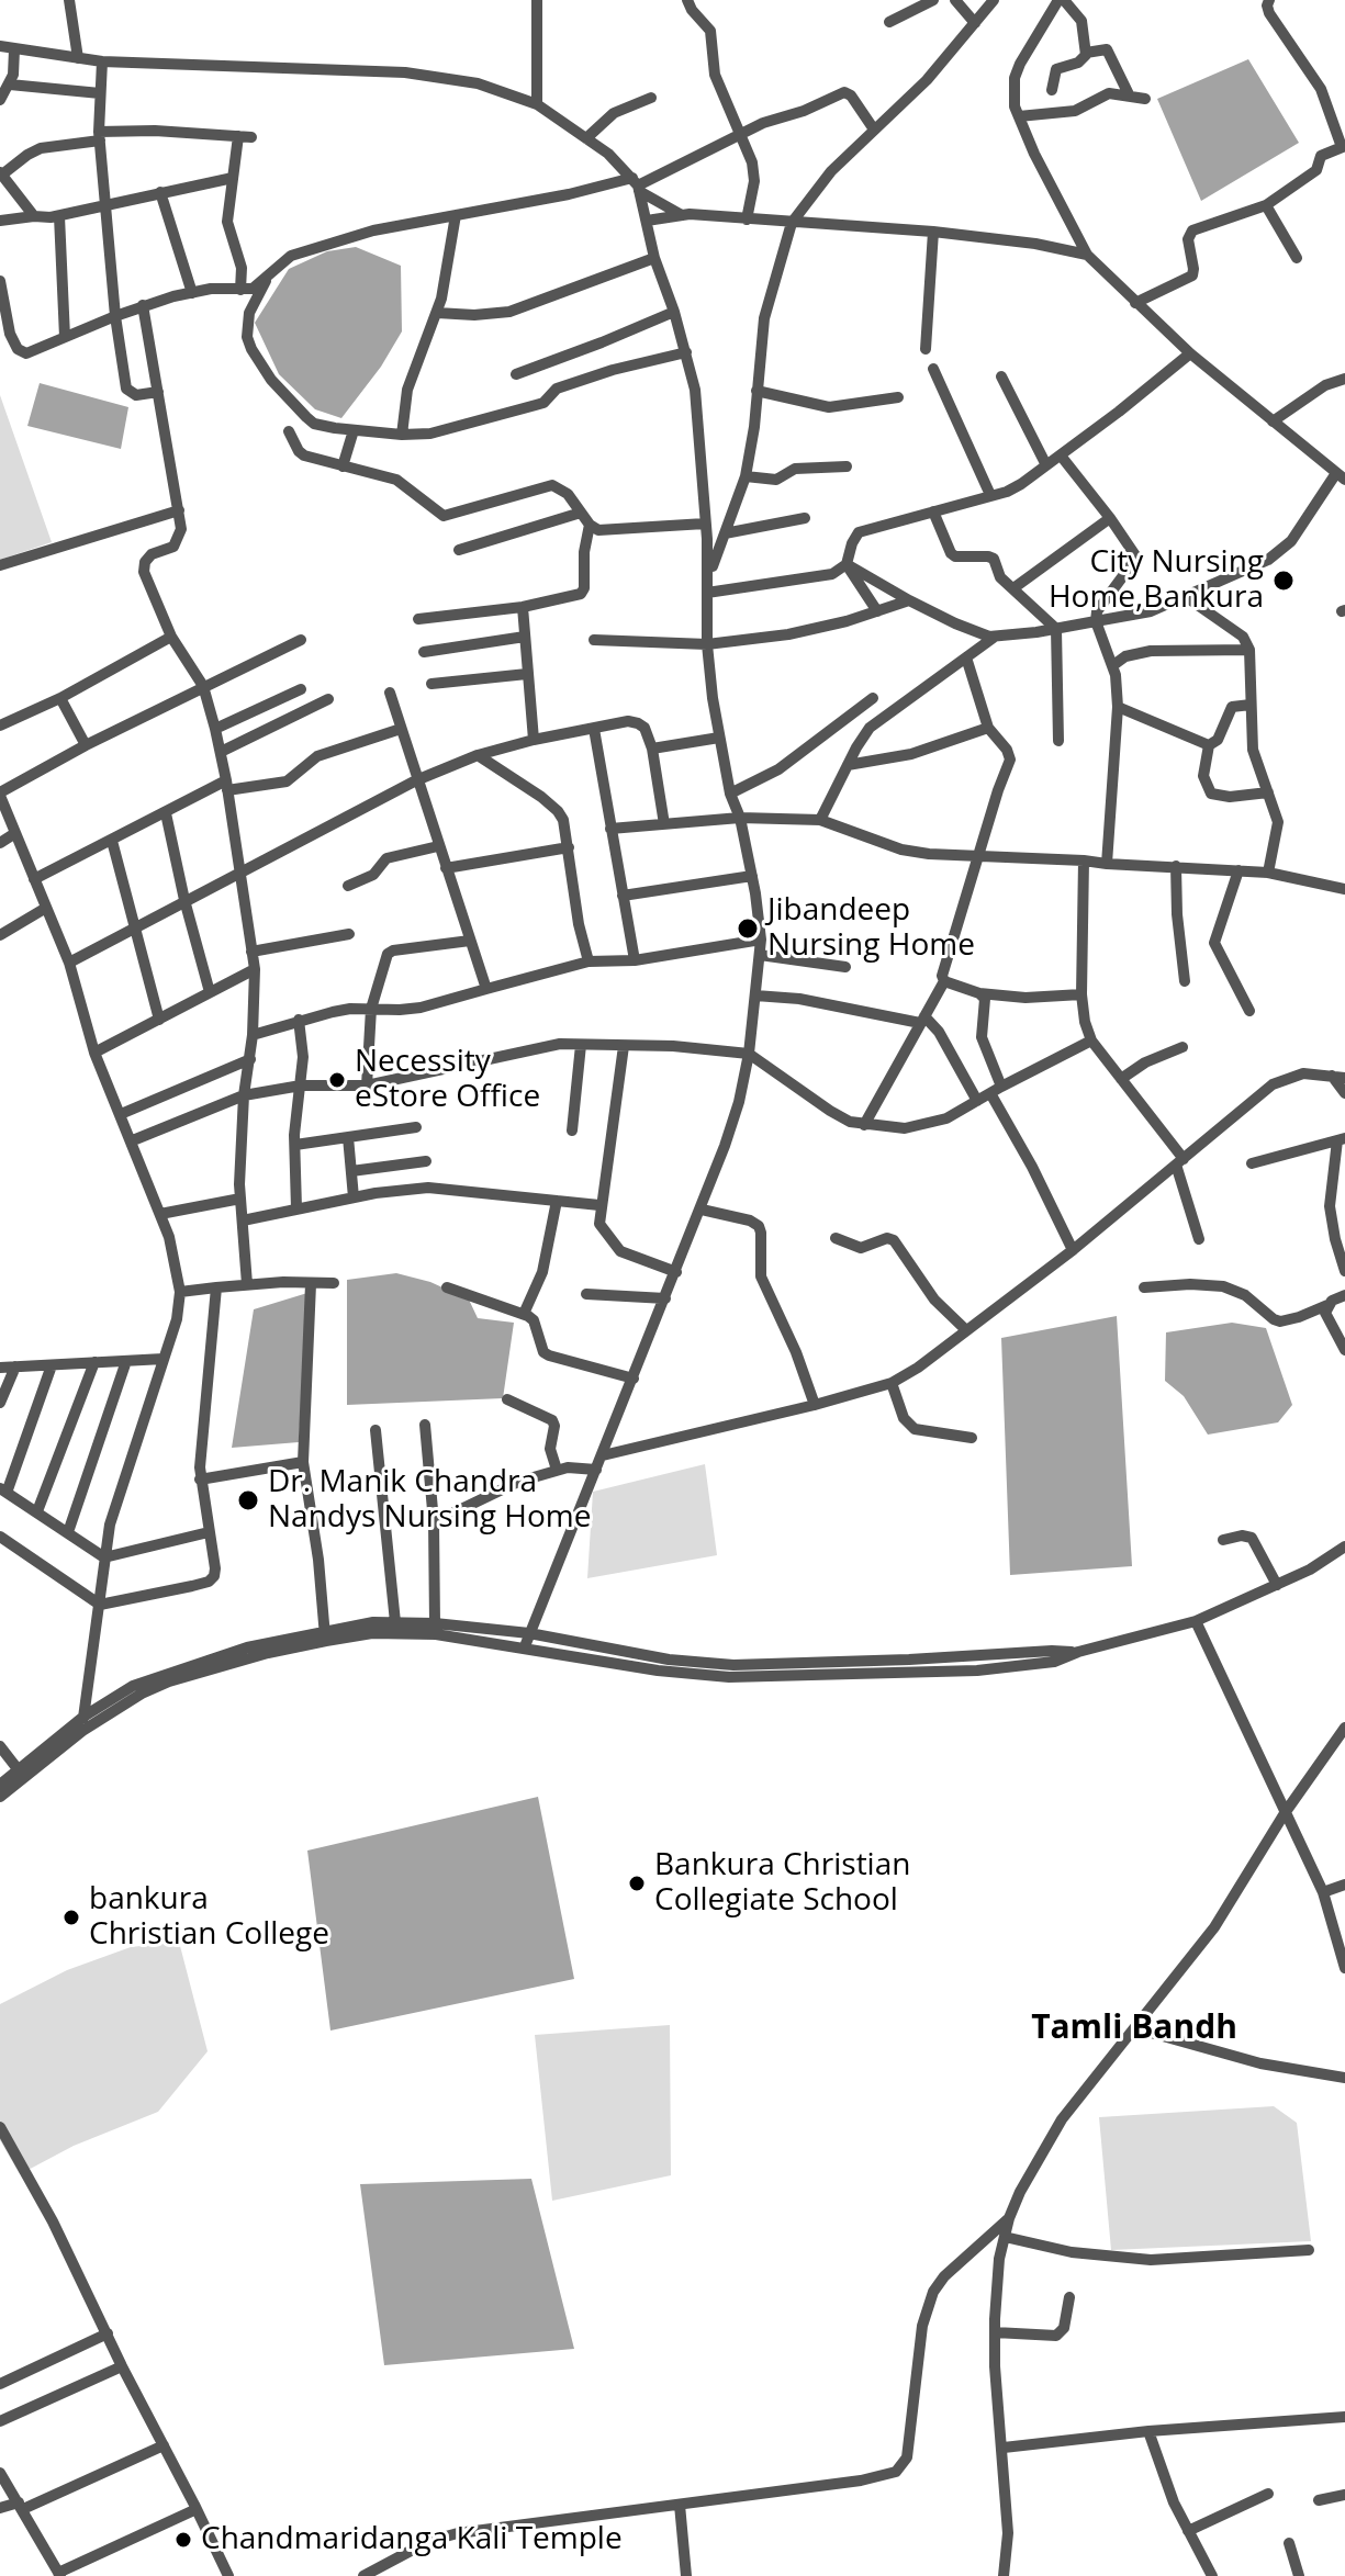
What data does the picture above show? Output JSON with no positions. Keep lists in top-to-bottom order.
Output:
{
  "districts": ["Tamli Bandh"],
  "places": [
    "City Nursing Home,Bankura",
    "Jibandeep Nursing Home",
    "Necessity eStore Office",
    "Dr. Manik Chandra Nandys Nursing Home",
    "Bankura Christian Collegiate School",
    "bankura Christian College",
    "Chandmaridanga Kali Temple"
  ]
}
